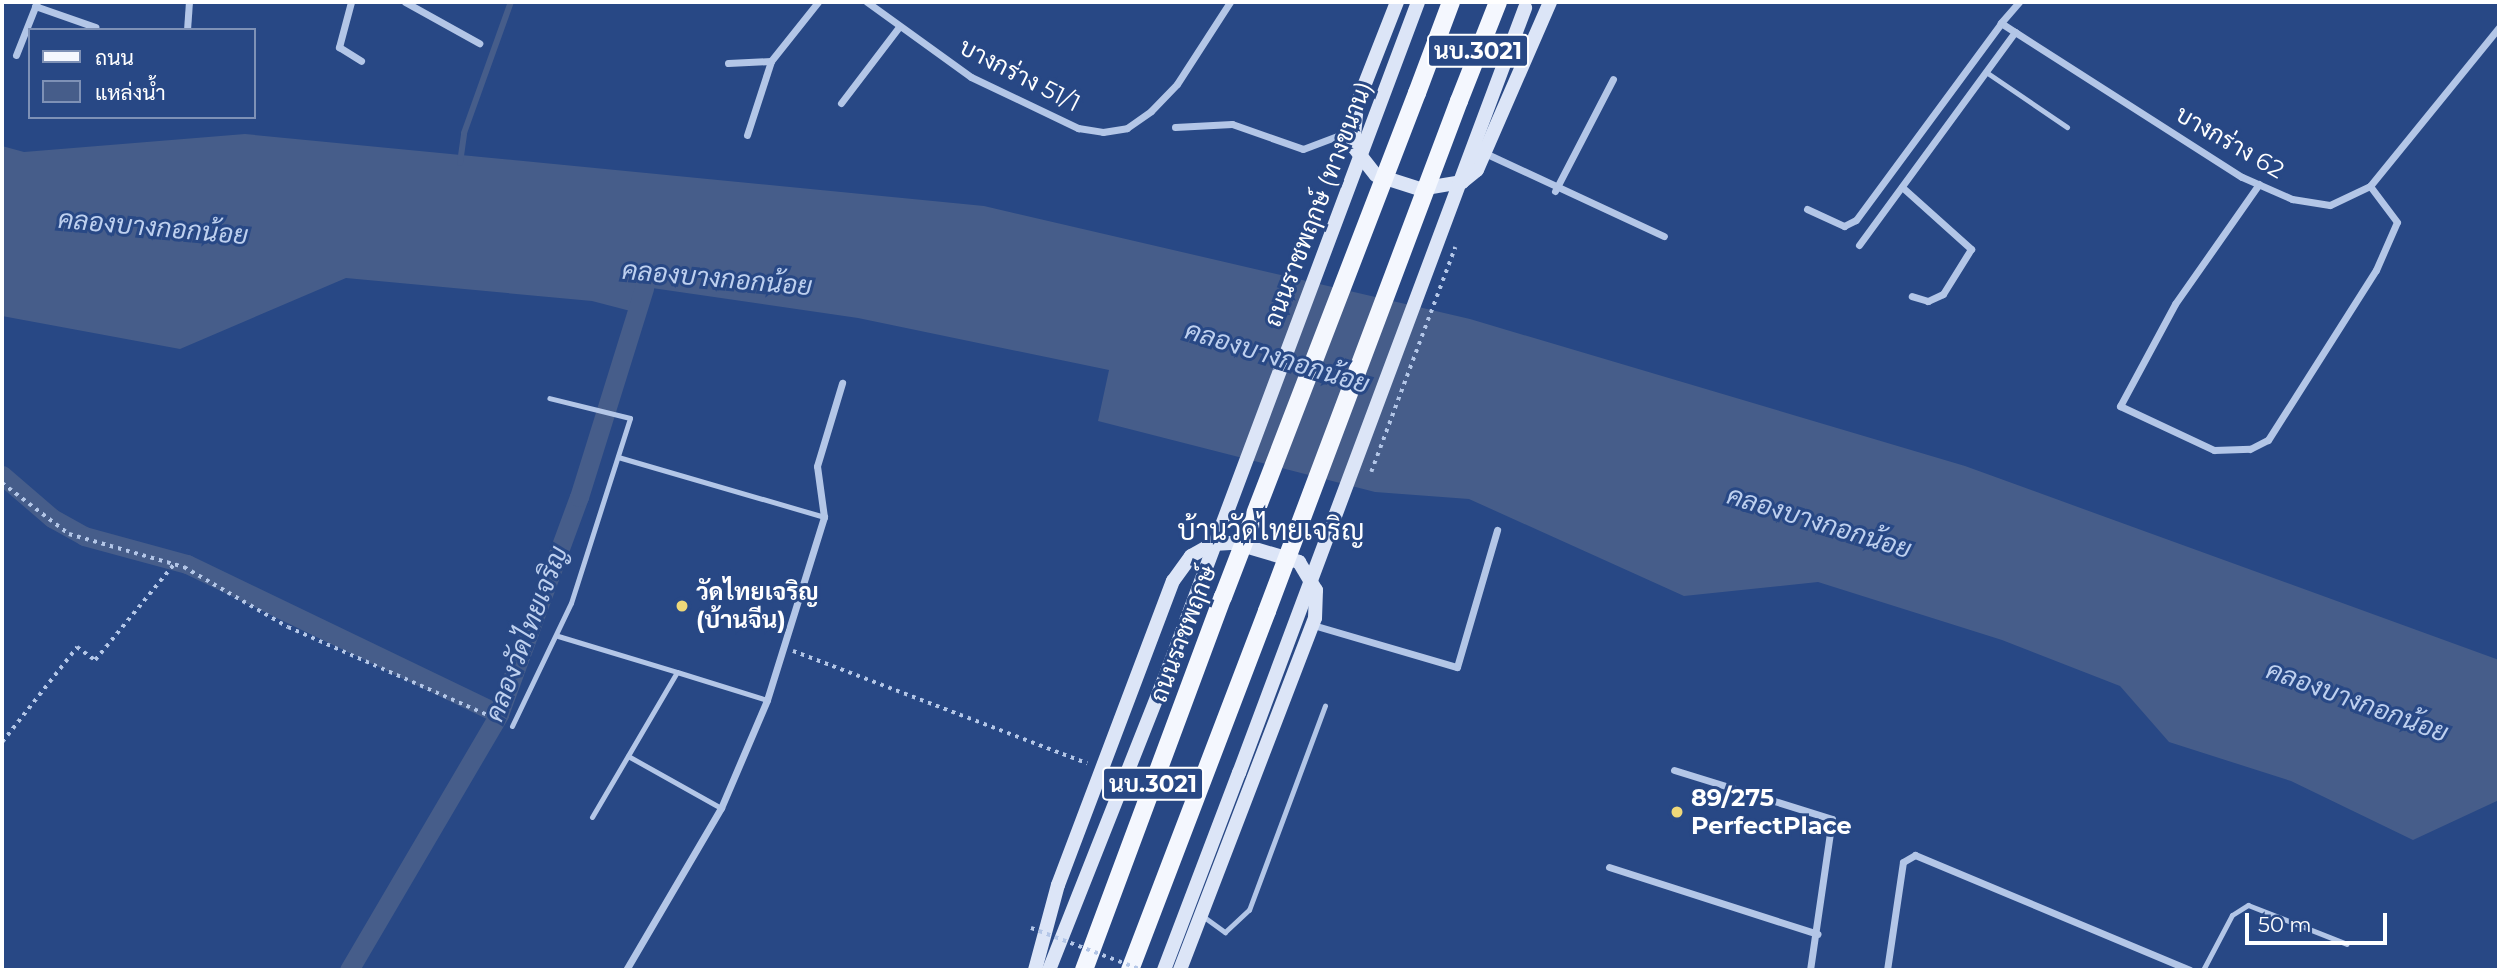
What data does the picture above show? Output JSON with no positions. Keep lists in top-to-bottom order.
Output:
{
  "streets": {
    "main road": ["นบ.3021", "ถนนราชพฤกษ์ (ทางขนาน)", "ถนนราชพฤกษ์"],
    "street": ["บางกร่าง 51/1", "บางกร่าง 62"]
  },
  "districts": ["บ้านวัดไทยเจริญ"],
  "water": ["คลองบางกอกน้อย", "คลองวัดไทยเจริญ"],
  "places": ["วัดไทยเจริญ (บ้านจีน)", "89/275 PerfectPlace"],
  "legend": ["ถนน", "แหล่งน้ำ"],
  "scale_bar": "50 m"
}
